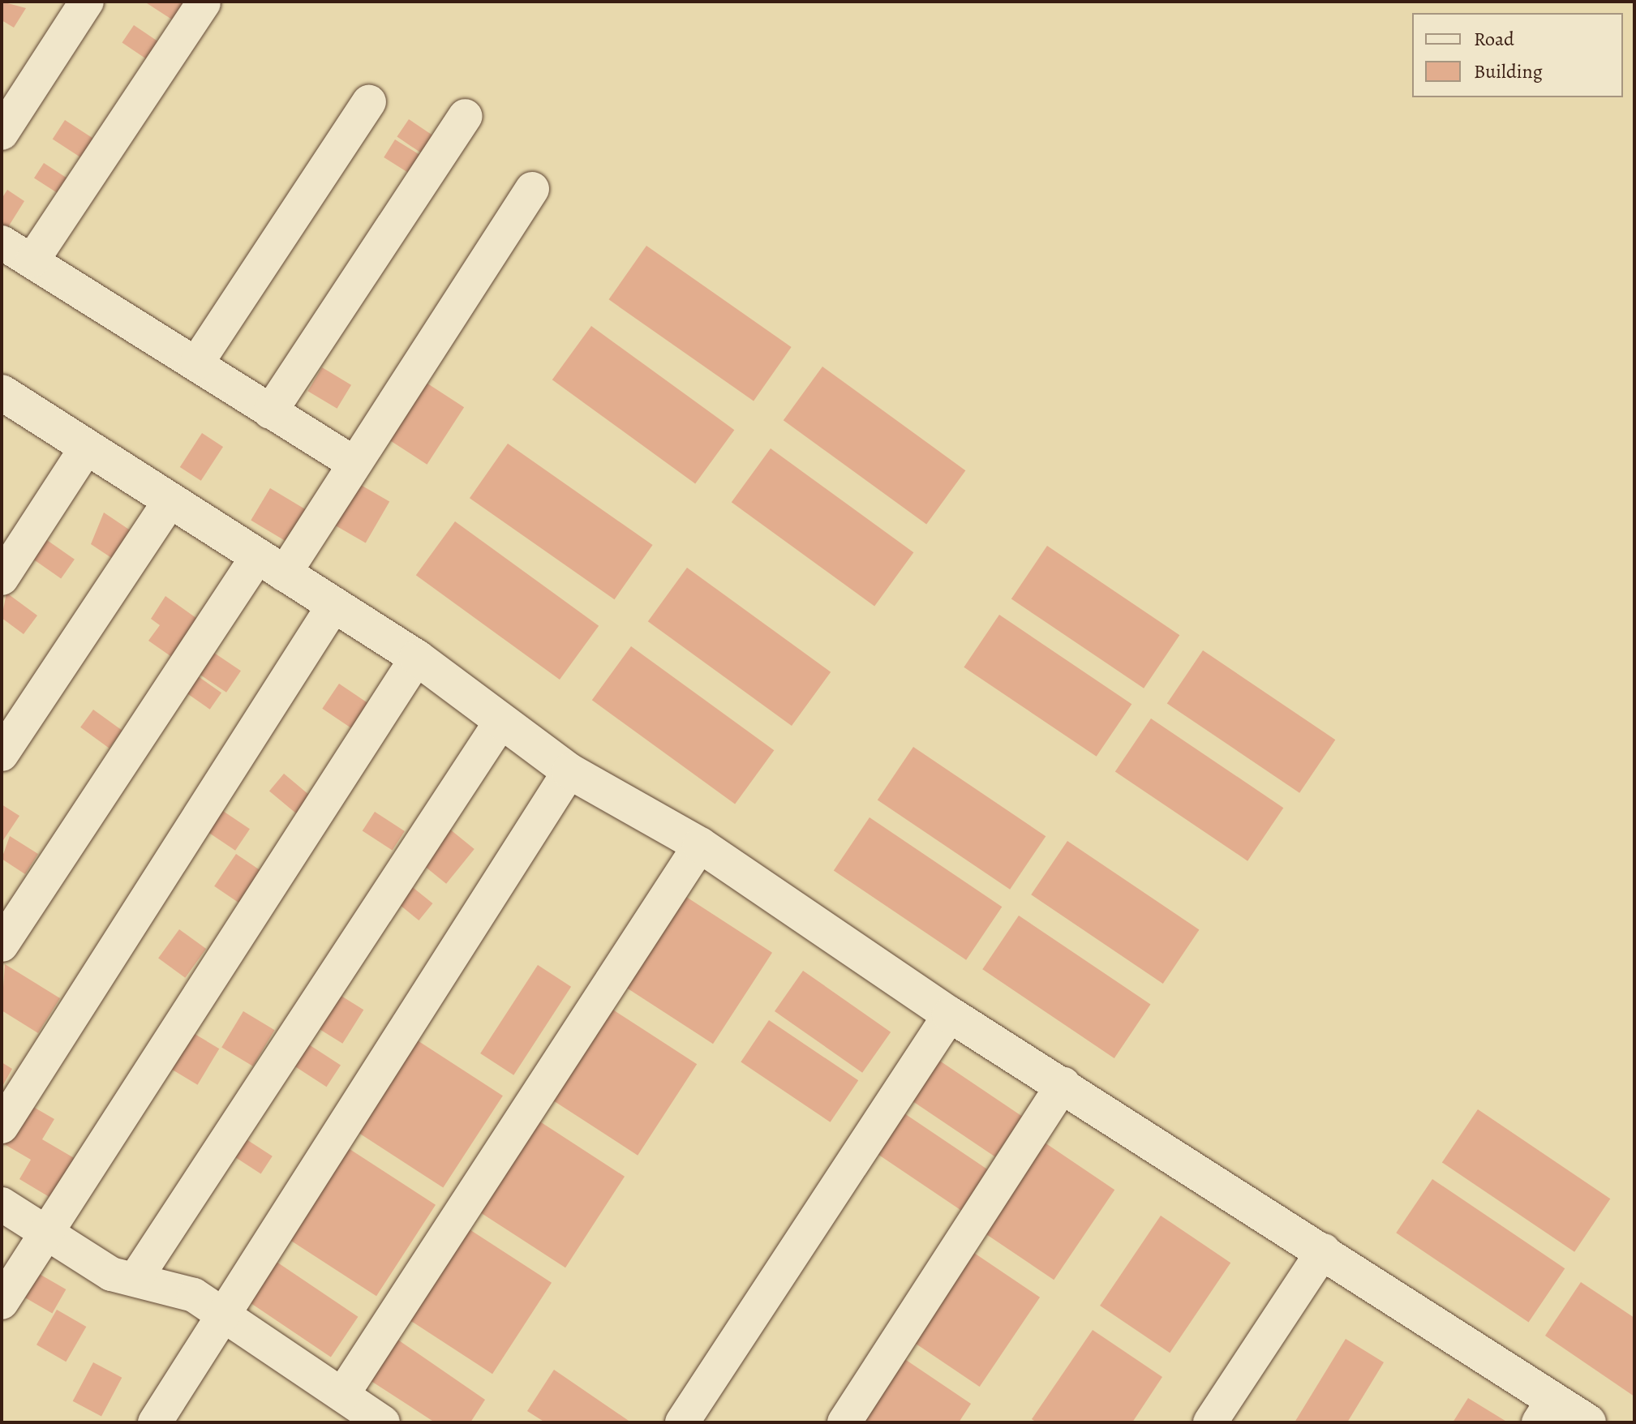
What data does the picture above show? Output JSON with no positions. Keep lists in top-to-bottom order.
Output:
{
  "legend": ["Road", "Building"]
}
